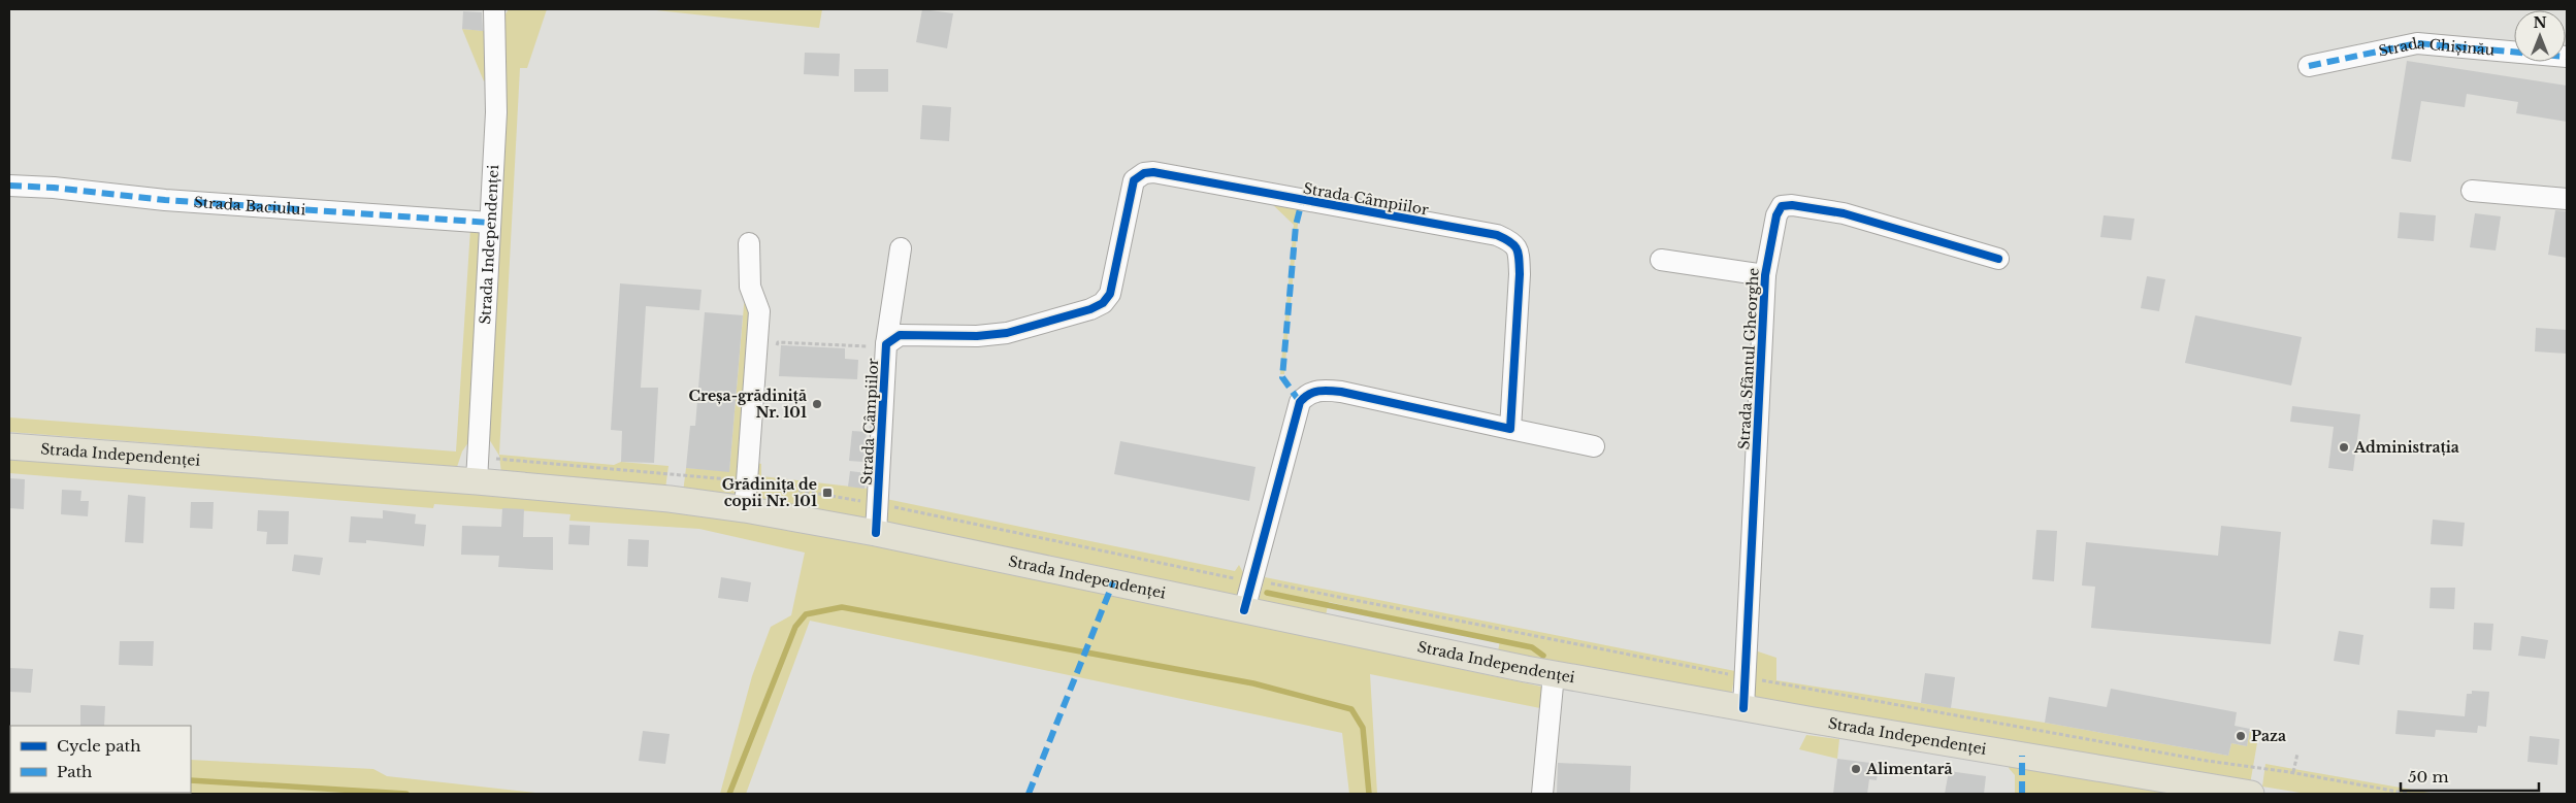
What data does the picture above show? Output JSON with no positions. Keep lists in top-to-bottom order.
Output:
{
  "streets": {
    "main road": ["Strada Independenței"],
    "street": [
      "Strada Chișinău",
      "Strada Câmpiilor",
      "Strada Baciului",
      "Strada Sfântul Gheorghe"
    ]
  },
  "crossings": [
    ["Strada Câmpiilor", "Strada Independenței"],
    ["Strada Baciului", "Strada Independenței"],
    ["Strada Independenței", "Strada Sfântul Gheorghe"]
  ],
  "places": {
    "other": [
      "Creșa-grădiniță Nr. 101",
      "Administrația",
      "Paza",
      "Alimentară"
    ],
    "transit": ["Grădinița de copii Nr. 101"]
  },
  "legend": ["Cycle path", "Path"],
  "scale_bar": "50 m",
  "north": "top"
}
